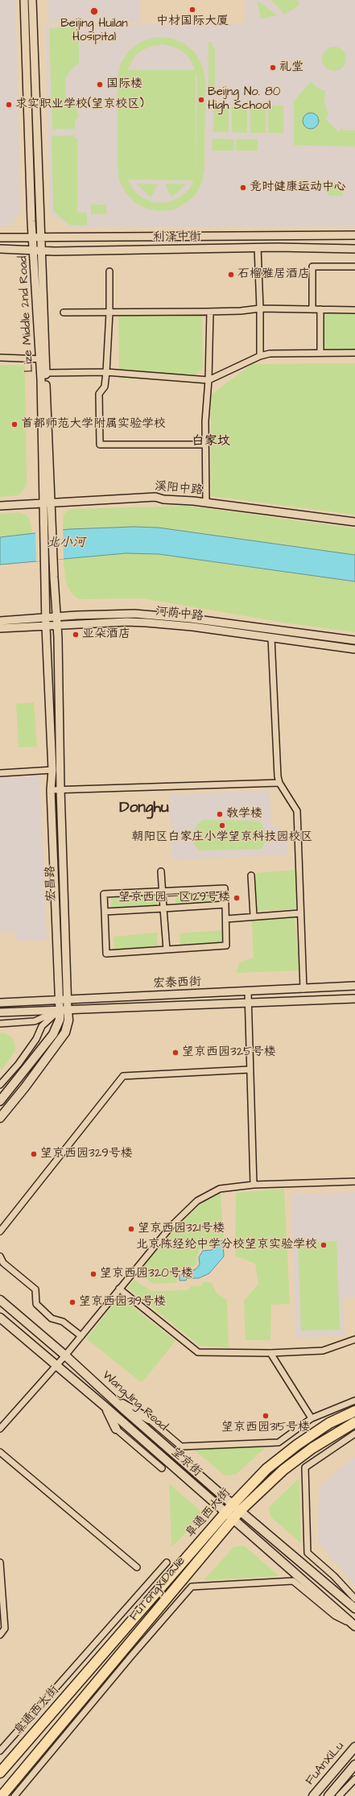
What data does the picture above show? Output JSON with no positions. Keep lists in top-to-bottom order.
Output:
{
  "streets": {
    "main road": [
      "宏昌路",
      "WangJing Road",
      "望京街",
      "阜通西大街",
      "FuTongXiDaJie",
      "FuAnXiLu"
    ],
    "street": [
      "利泽中街",
      "Lize Middle 2nd Road",
      "溪阳中路",
      "河荫中路",
      "宏泰西街"
    ]
  },
  "crossings": [
    ["利泽中街", "Lize Middle 2nd Road"],
    ["Lize Middle 2nd Road", "溪阳中路"],
    ["Lize Middle 2nd Road", "河荫中路"],
    ["Lize Middle 2nd Road", "宏昌路"],
    ["河荫中路", "宏昌路"],
    ["宏昌路", "宏泰西街"],
    ["WangJing Road", "阜通西大街"],
    ["望京街", "阜通西大街"],
    ["望京街", "FuTongXiDaJie"],
    ["阜通西大街", "FuTongXiDaJie"]
  ],
  "districts": ["白家坟", "Donghu"],
  "water": ["北小河"],
  "places": [
    "中材国际大厦",
    "Beijing Huilan Hosipital",
    "礼堂",
    "国际楼",
    "Beijng No. 80 High School",
    "求实职业学校(望京校区)",
    "竞时健康运动中心",
    "石榴雅居酒店",
    "首都师范大学附属实验学校",
    "亚朵酒店",
    "教学楼",
    "朝阳区白家庄小学望京科技园校区",
    "望京西园一区129号楼",
    "望京西园325号楼",
    "望京西园329号楼",
    "望京西园321号楼",
    "北京陈经纶中学分校望京实验学校",
    "望京西园320号楼",
    "望京西园319号楼",
    "望京西园315号楼"
  ]
}
